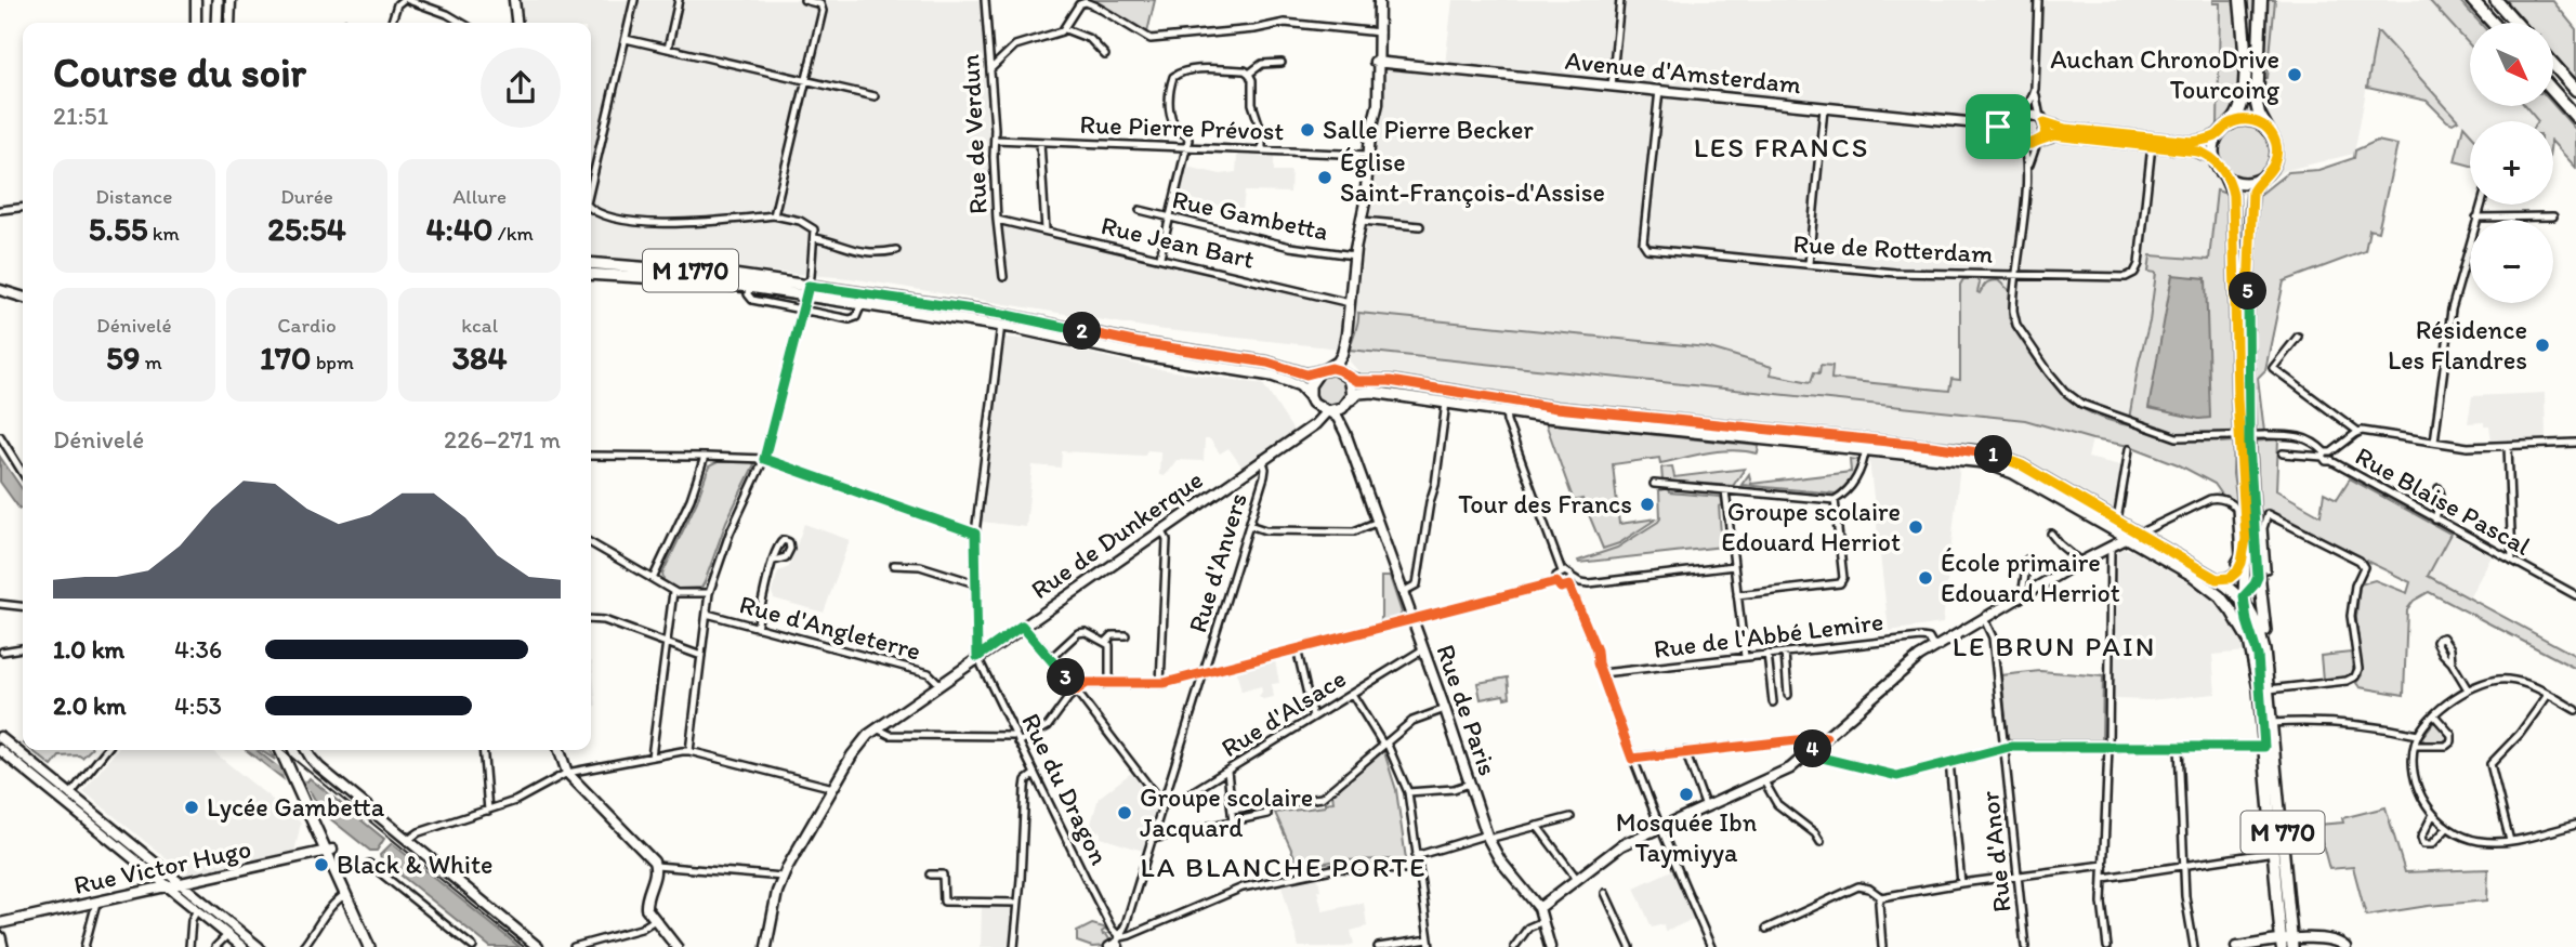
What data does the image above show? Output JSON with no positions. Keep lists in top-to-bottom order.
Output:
{
  "streets": {
    "main road": [
      "Avenue d'Amsterdam",
      "M 1770",
      "Rue de Dunkerque",
      "Rue de Paris",
      "M 770",
      "Rue Victor Hugo"
    ],
    "street": [
      "Rue Pierre Prévost",
      "Rue de Verdun",
      "Rue Gambetta",
      "Rue Jean Bart",
      "Rue de Rotterdam",
      "Rue Blaise Pascal",
      "Rue d'Anvers",
      "Rue d'Angleterre",
      "Rue de l'Abbé Lemire",
      "Rue d'Alsace",
      "Rue du Dragon",
      "Rue d'Anor"
    ]
  },
  "crossings": [
    ["Avenue d'Amsterdam", "Rue de Rotterdam"],
    ["Rue Pierre Prévost", "Rue de Verdun"],
    ["Rue de Verdun", "Rue Jean Bart"],
    ["Rue de Rotterdam", "Rue Blaise Pascal"],
    ["M 1770", "Rue de Dunkerque"],
    ["M 1770", "Rue de Paris"],
    ["M 1770", "M 770"],
    ["Rue de Dunkerque", "Rue d'Anvers"],
    ["Rue de Dunkerque", "Rue d'Angleterre"],
    ["Rue de Dunkerque", "Rue de Paris"],
    ["Rue de Dunkerque", "Rue du Dragon"],
    ["Rue de Dunkerque", "M 770"],
    ["Rue d'Anvers", "Rue d'Alsace"],
    ["Rue d'Anvers", "Rue du Dragon"],
    ["Rue de Paris", "Rue d'Alsace"],
    ["Rue de Paris", "M 770"]
  ],
  "districts": ["LES FRANCS", "LE BRUN PAIN", "LA BLANCHE PORTE"],
  "places": [
    "Auchan ChronoDrive Tourcoing",
    "Salle Pierre Becker",
    "Église Saint-François-d'Assise",
    "Résidence Les Flandres",
    "Tour des Francs",
    "Groupe scolaire Edouard Herriot",
    "École primaire Edouard Herriot",
    "Mosquée Ibn Taymiyya",
    "Lycée Gambetta",
    "Groupe scolaire Jacquard",
    "Black & White"
  ],
  "north": "bottom right",
  "page": {
    "map_buttons": ["+", "−"],
    "heading": ["Course du soir", "21:51"],
    "stats": [
      ["Distance", "5.55 km"],
      ["Durée", "25:54"],
      ["Allure", "4:40 /km"],
      ["Dénivelé", "59 m"],
      ["Cardio", "170 bpm"],
      ["kcal", "384"]
    ],
    "pins": [
      "5",
      "2",
      "1",
      "3",
      "4"
    ],
    "chart": ["Dénivelé", "226–271 m"],
    "list": [
      {
        "name": "1.0 km",
        "note": "4:36"
      },
      {
        "name": "2.0 km",
        "note": "4:53"
      }
    ]
  }
}
